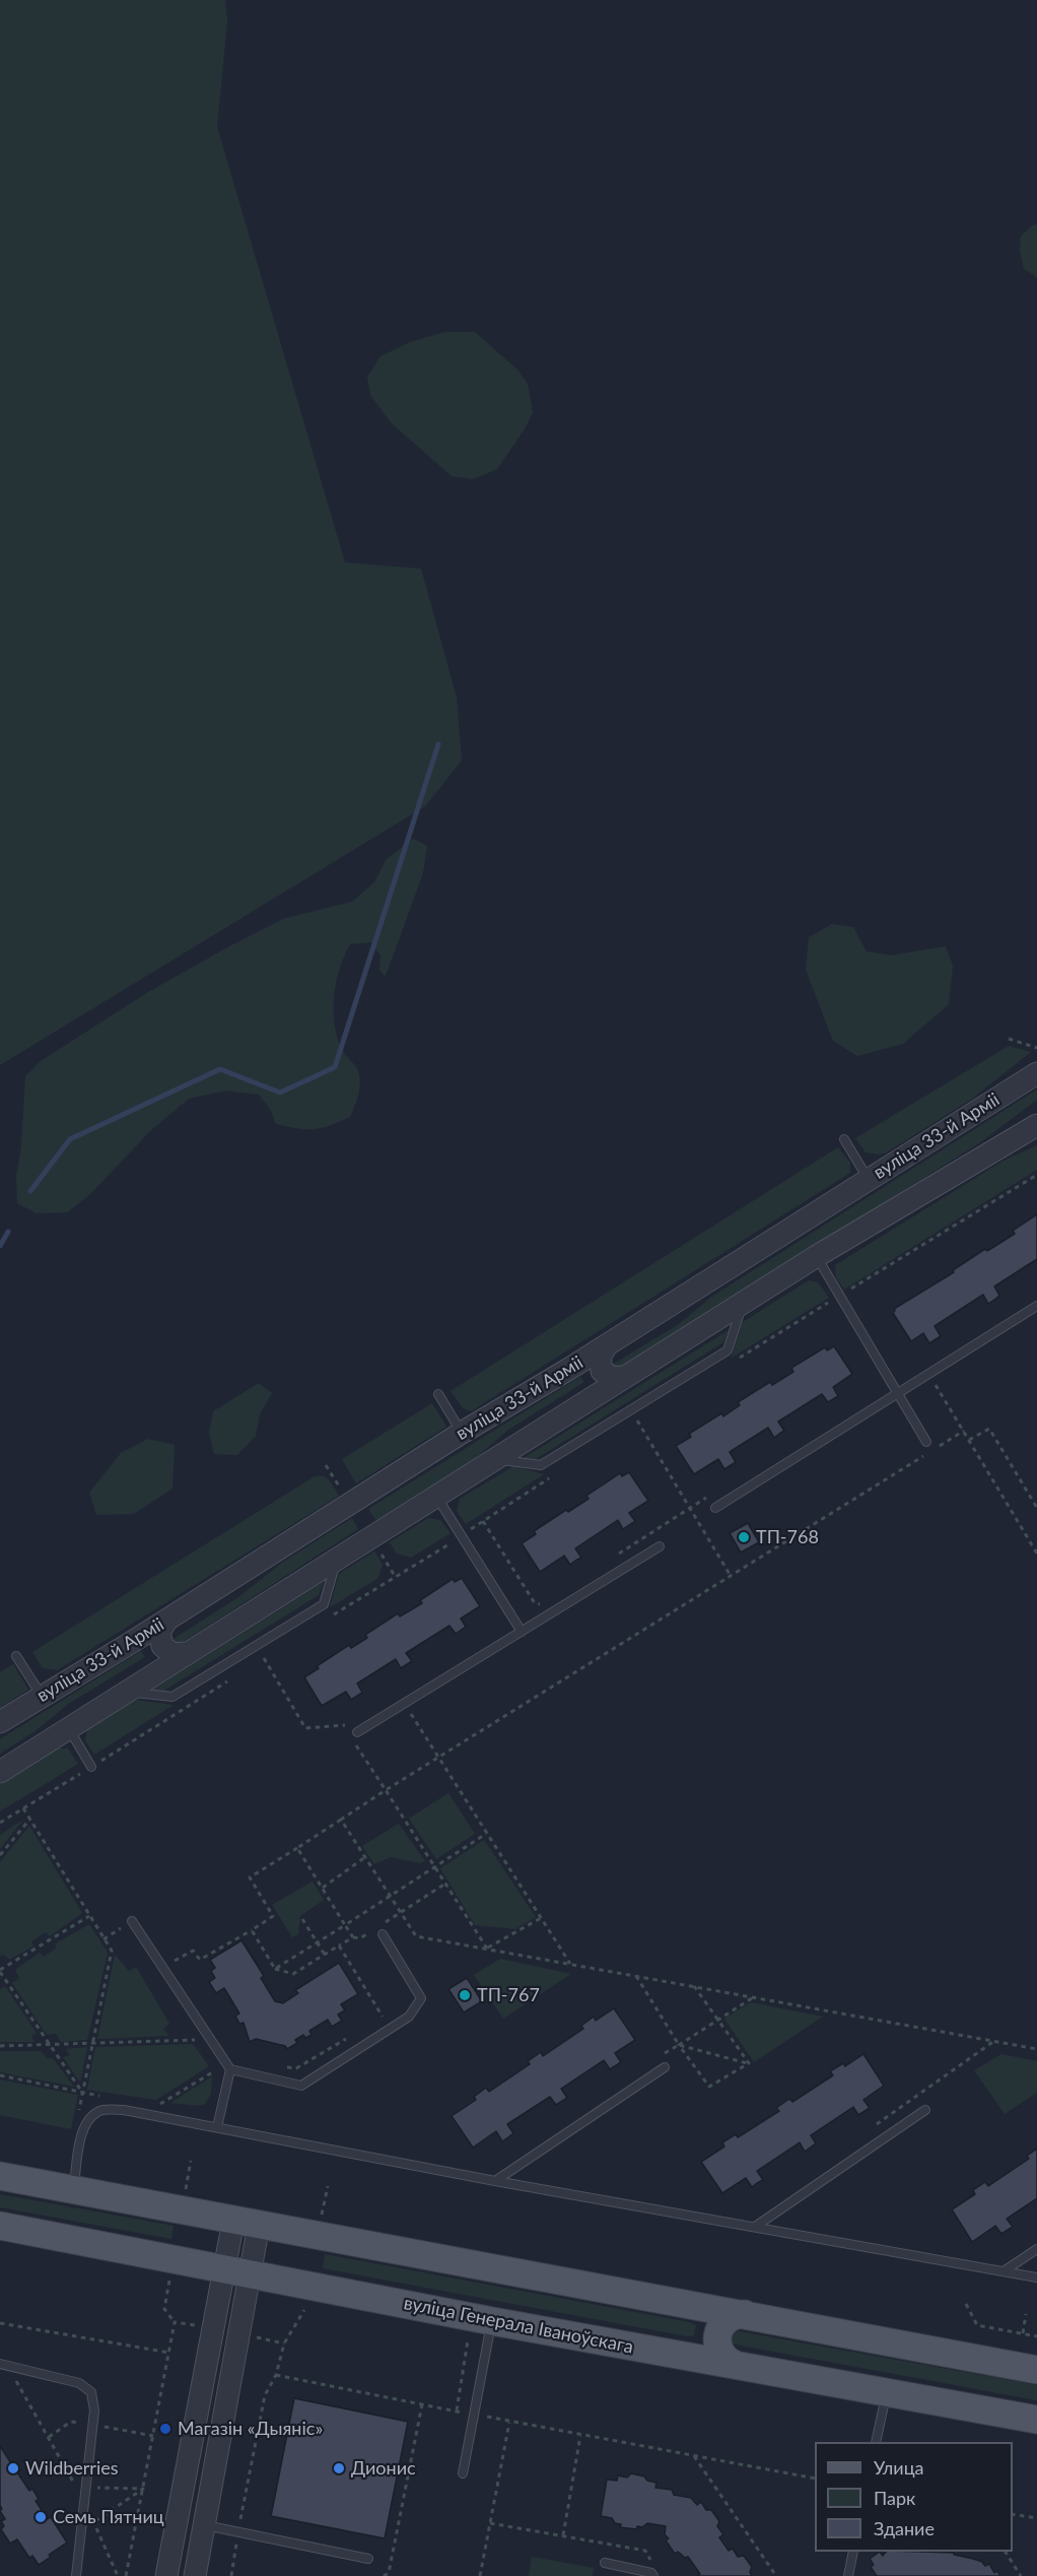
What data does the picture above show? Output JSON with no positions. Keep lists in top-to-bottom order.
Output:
{
  "streets": {
    "main road": ["вуліца Генерала Іваноўскага"],
    "street": ["вуліца 33-й Арміі"]
  },
  "places": [
    "ТП-768",
    "ТП-767",
    "Магазін «Дыяніс»",
    "Wildberries",
    "Дионис",
    "Семь Пятниц"
  ],
  "legend": ["Улица", "Парк", "Здание"]
}
